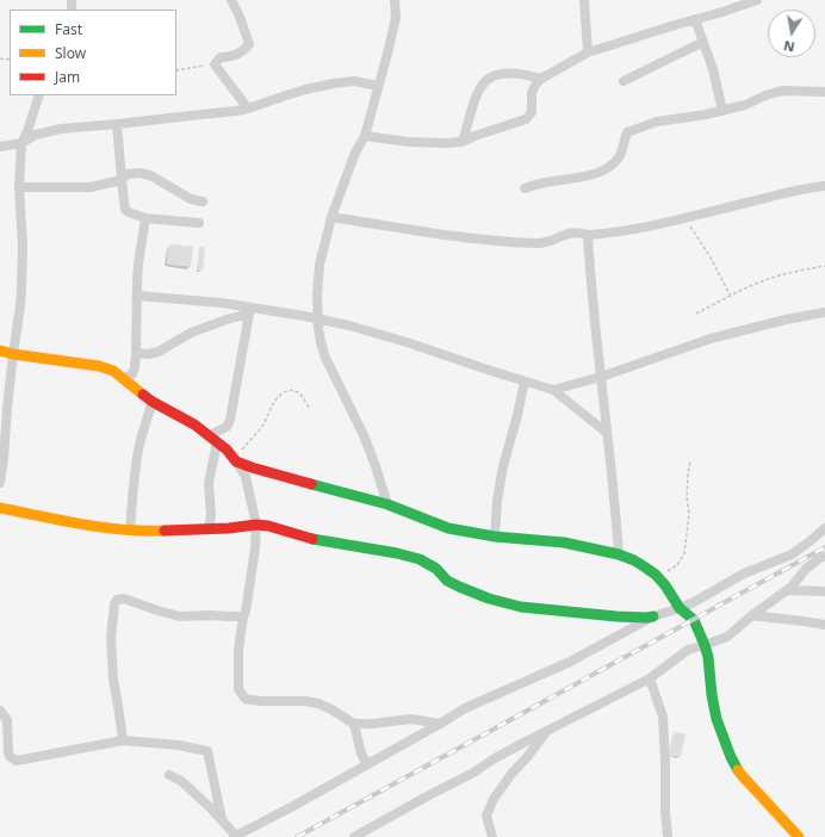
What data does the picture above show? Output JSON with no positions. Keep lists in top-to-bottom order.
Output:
{
  "legend": ["Fast", "Slow", "Jam"],
  "north": "bottom"
}
